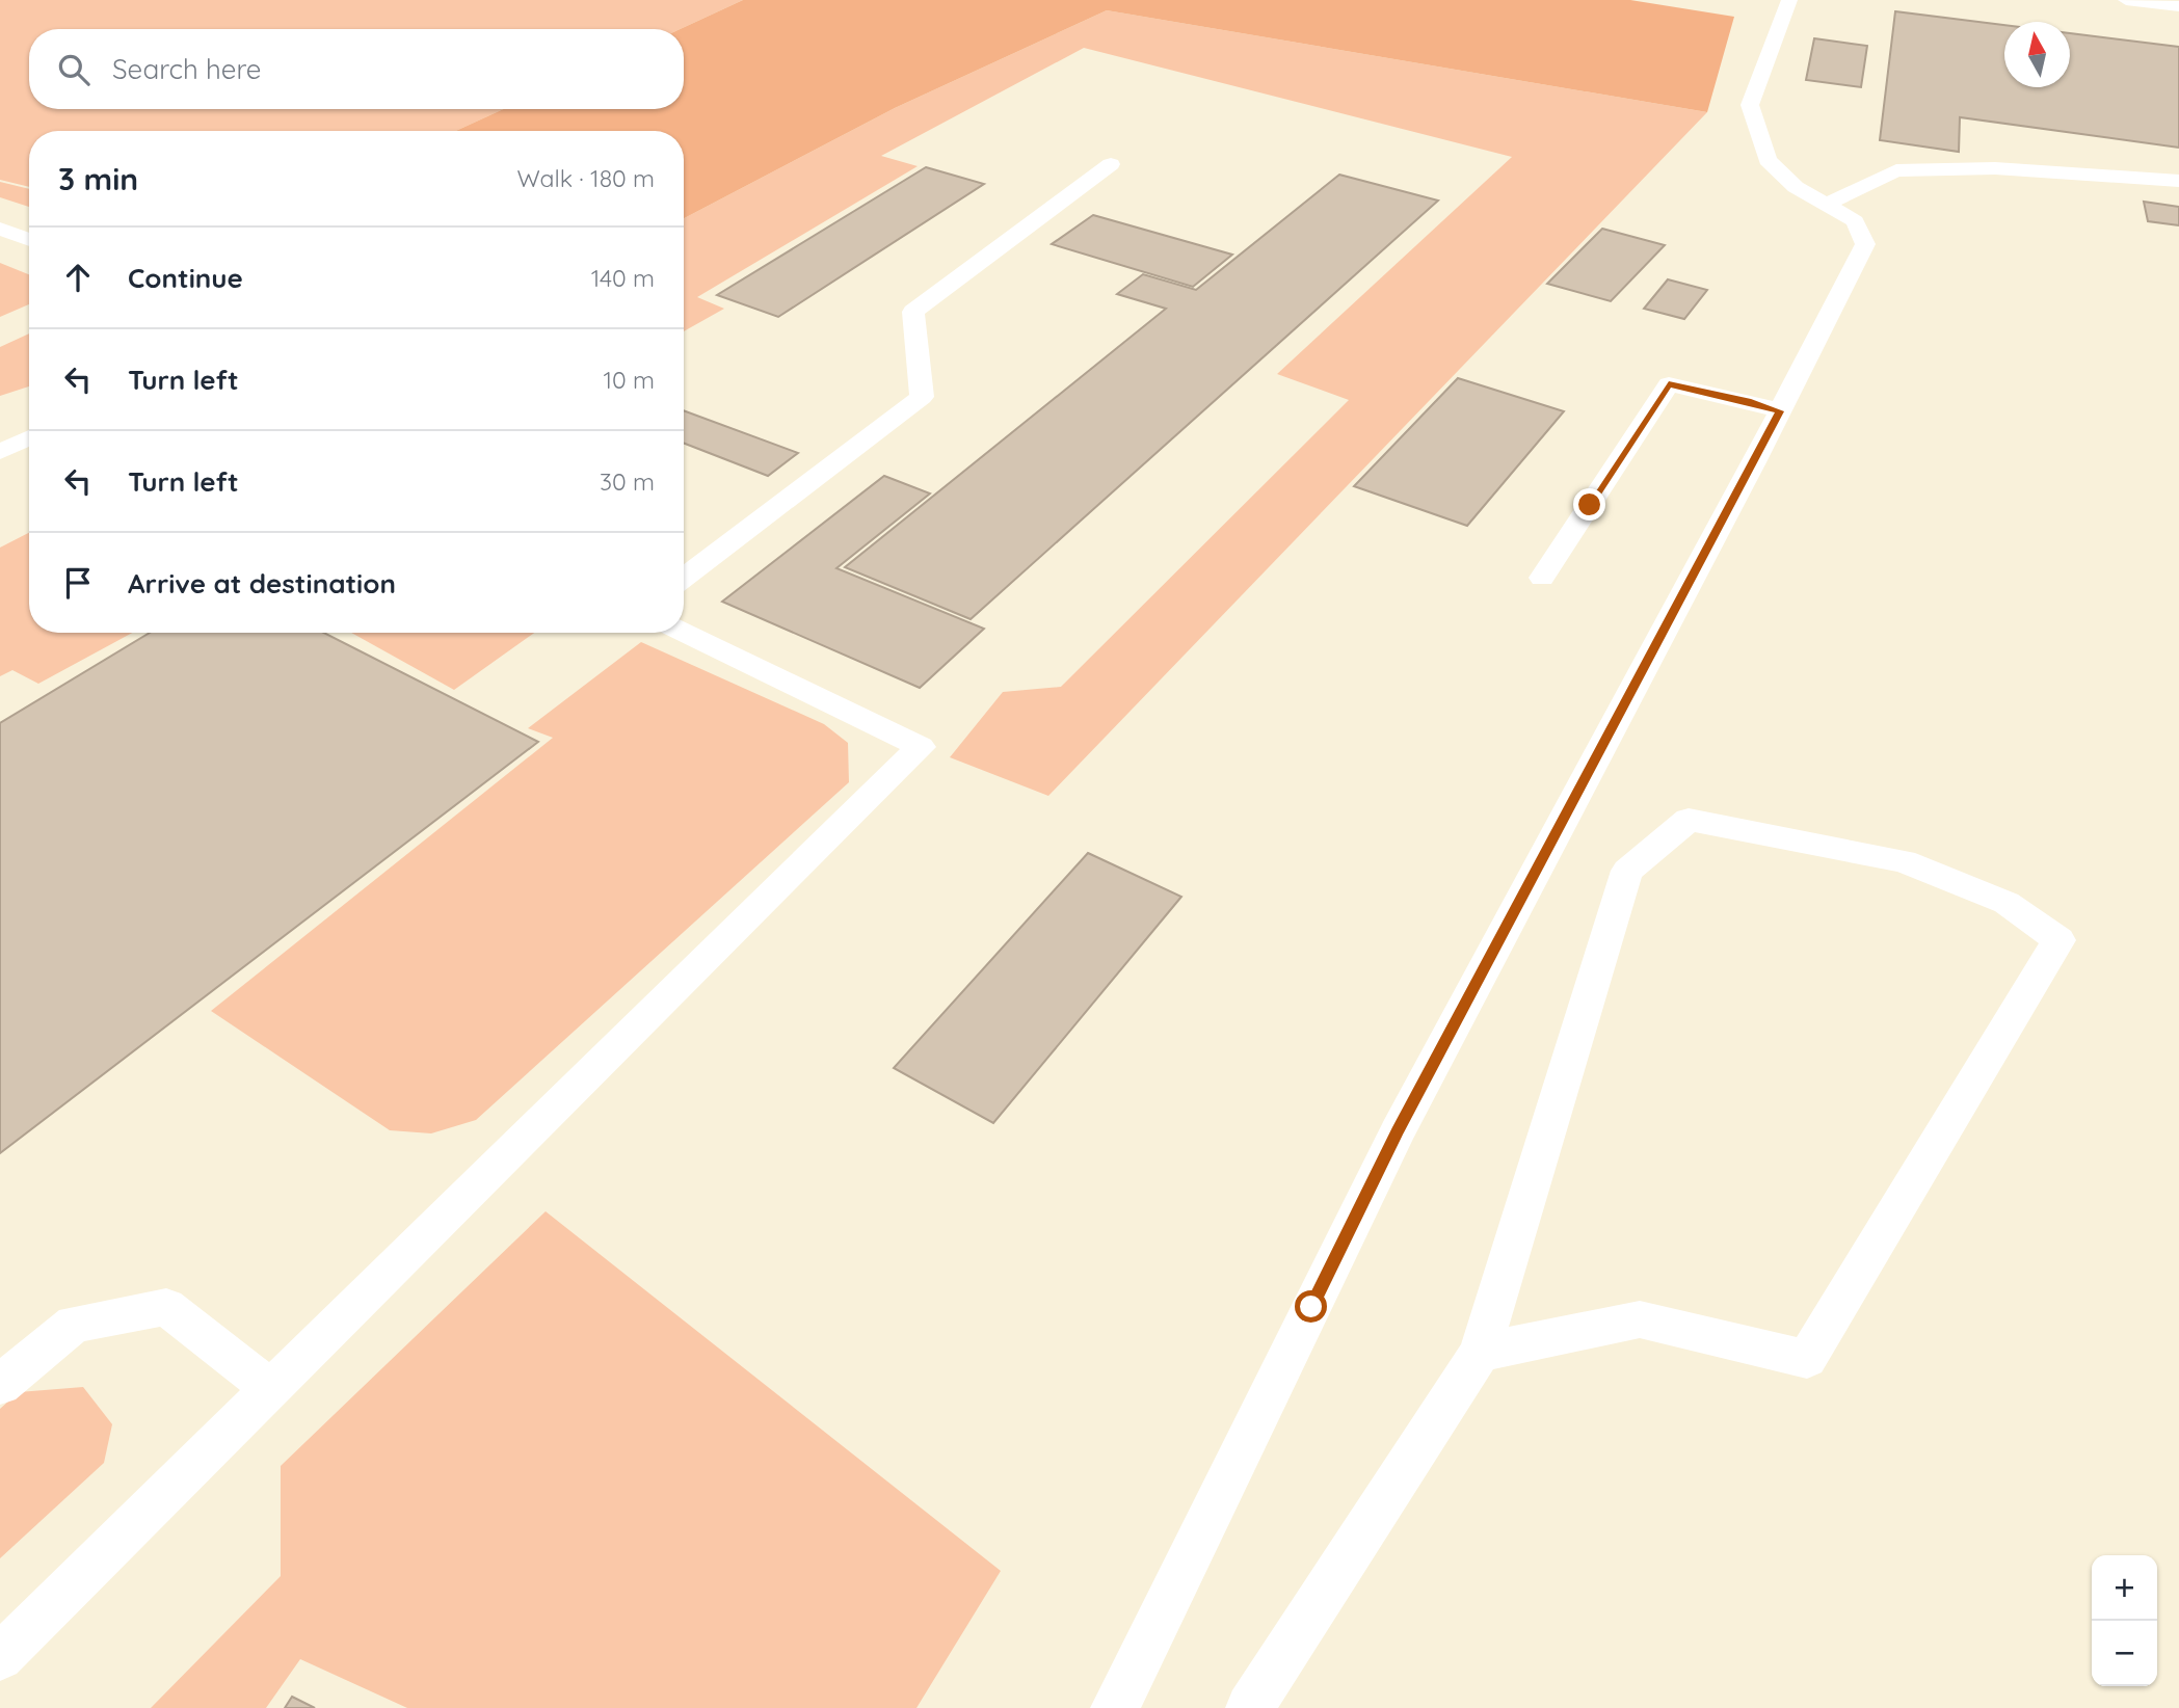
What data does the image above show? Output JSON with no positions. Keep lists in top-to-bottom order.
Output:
{
  "north": "top",
  "page": {
    "search": "Search here",
    "heading": ["3 min", "Walk · 180 m"],
    "list": [
      ["Continue", "140 m"],
      ["Turn left", "10 m"],
      ["Turn left", "30 m"],
      "Arrive at destination"
    ],
    "map_buttons": ["+", "−"]
  }
}
